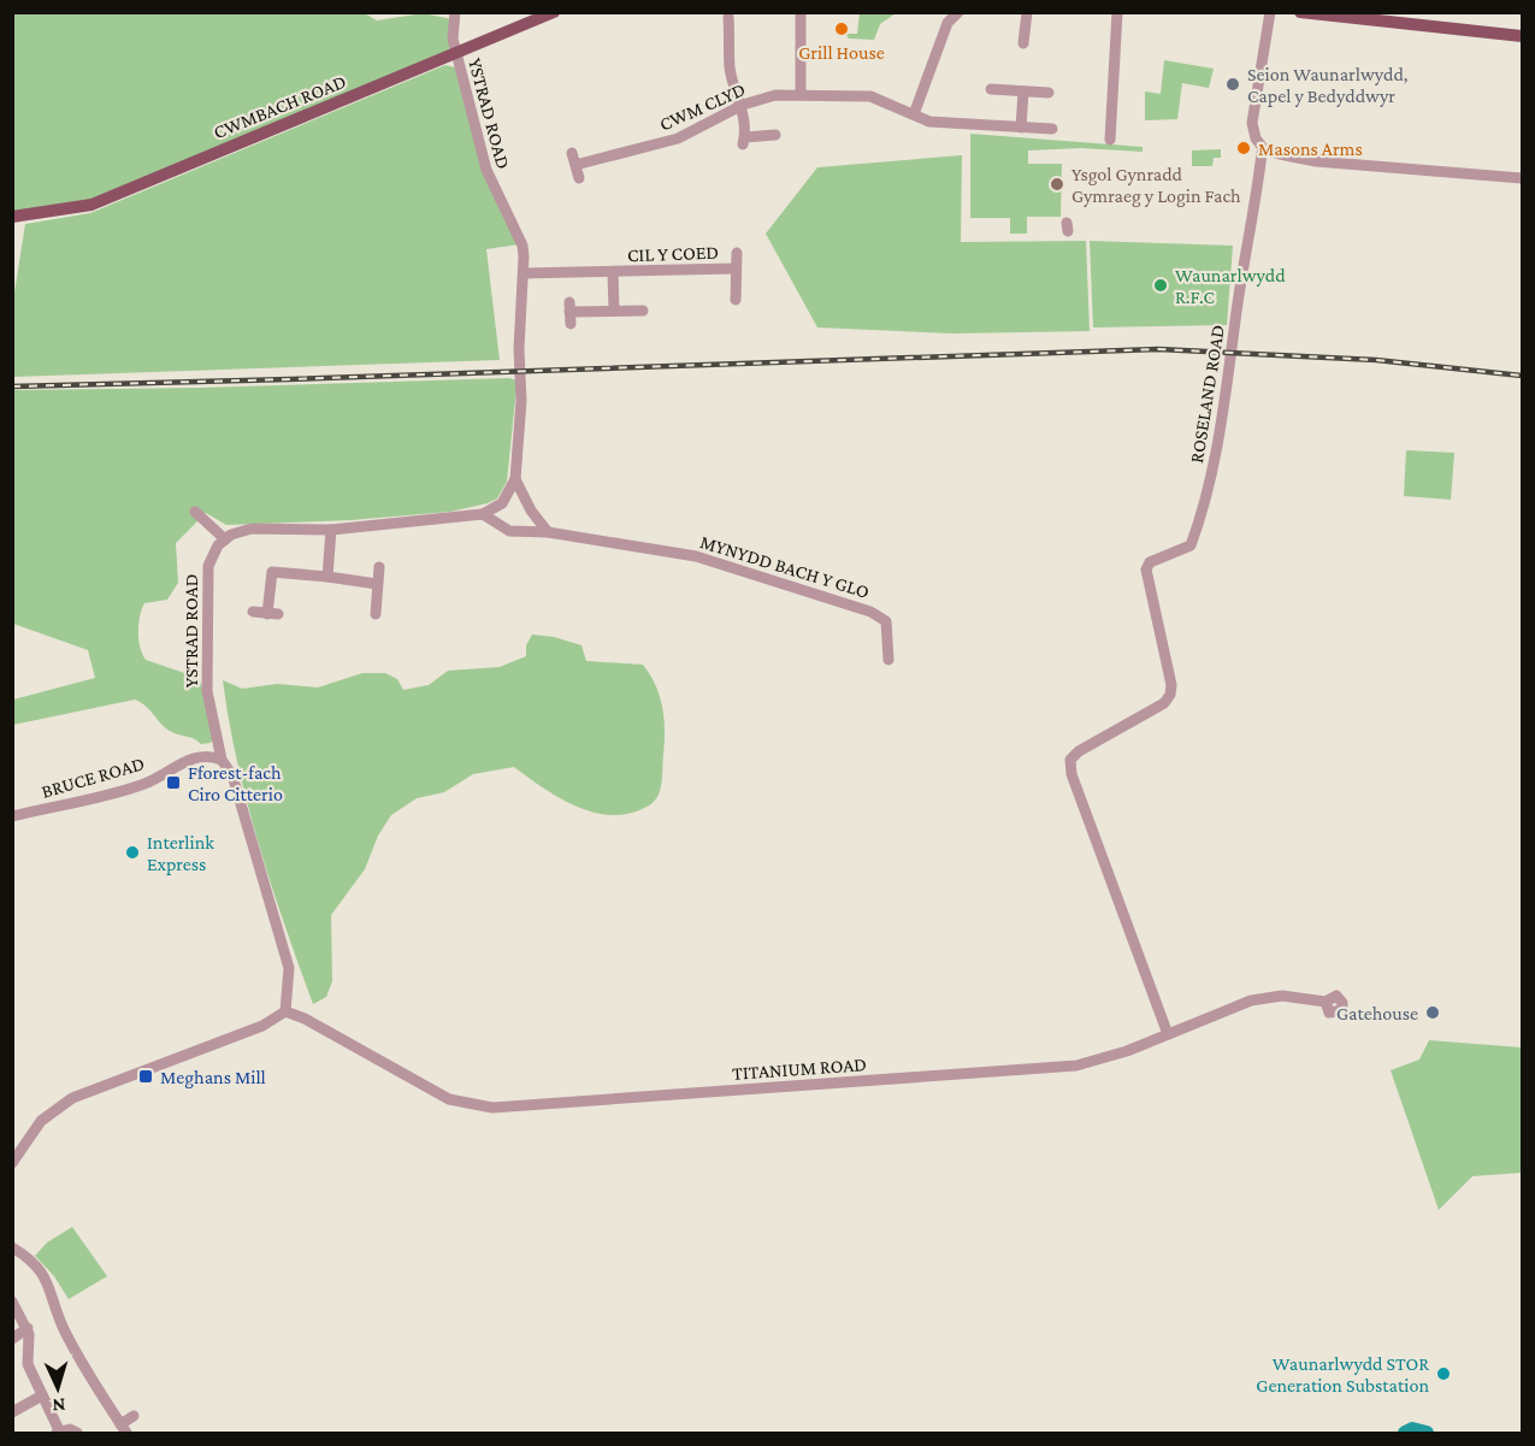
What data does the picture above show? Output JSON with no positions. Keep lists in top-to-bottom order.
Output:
{
  "streets": {
    "main road": ["CWMBACH ROAD"],
    "street": [
      "CWM CLYD",
      "YSTRAD ROAD",
      "CIL Y COED",
      "ROSELAND ROAD",
      "MYNYDD BACH Y GLO",
      "BRUCE ROAD",
      "TITANIUM ROAD"
    ]
  },
  "crossings": [
    ["CWMBACH ROAD", "YSTRAD ROAD"],
    ["YSTRAD ROAD", "CIL Y COED"],
    ["YSTRAD ROAD", "BRUCE ROAD"],
    ["YSTRAD ROAD", "TITANIUM ROAD"],
    ["ROSELAND ROAD", "TITANIUM ROAD"]
  ],
  "places": {
    "other": [
      "Grill House",
      "Seion Waunarlwydd, Capel y Bedyddwyr",
      "Masons Arms",
      "Ysgol Gynradd Gymraeg y Login Fach",
      "Waunarlwydd R.F.C",
      "Interlink Express",
      "Gatehouse",
      "Waunarlwydd STOR Generation Substation"
    ],
    "transit": ["Fforest-fach Ciro Citterio", "Meghans Mill"]
  },
  "north": "bottom"
}
